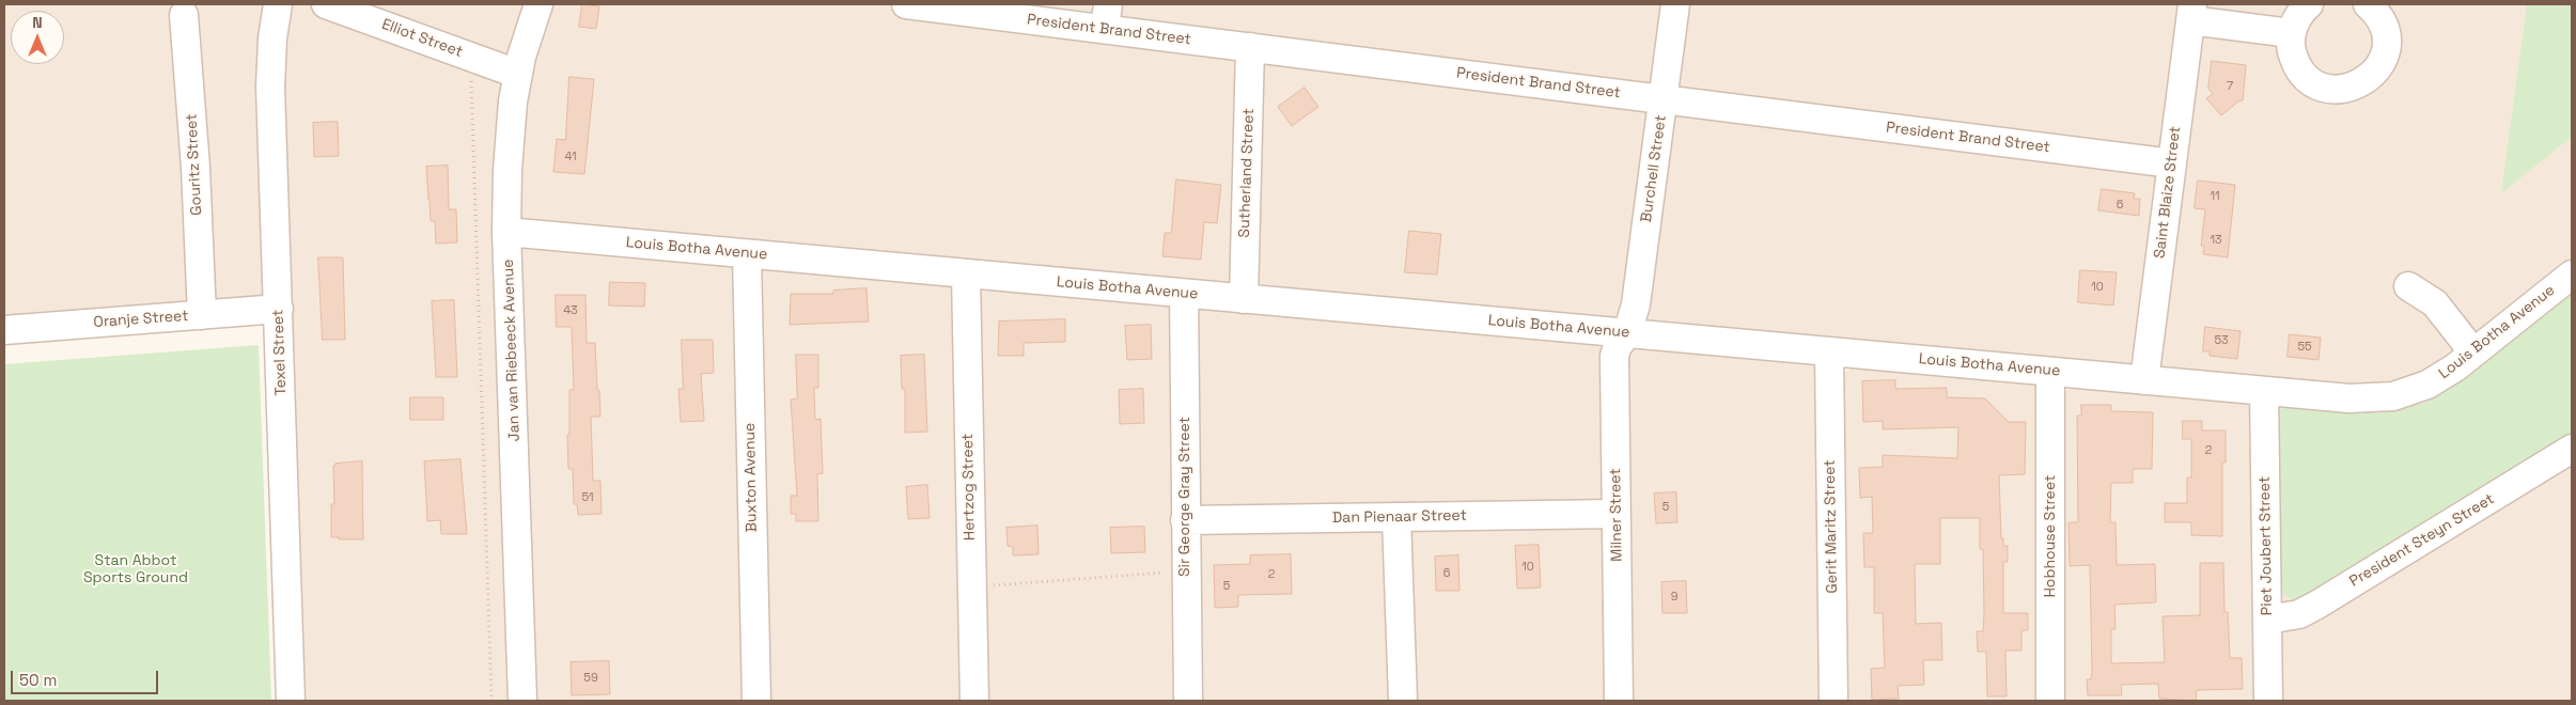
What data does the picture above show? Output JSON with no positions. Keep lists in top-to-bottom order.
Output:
{
  "streets": {
    "street": [
      "President Brand Street",
      "Elliot Street",
      "Gouritz Street",
      "Burchell Street",
      "Sutherland Street",
      "Saint Blaize Street",
      "Louis Botha Avenue",
      "Oranje Street",
      "Jan van Riebeeck Avenue",
      "Texel Street",
      "Buxton Avenue",
      "Hertzog Street",
      "Sir George Gray Street",
      "Milner Street",
      "Dan Pienaar Street",
      "Gerit Maritz Street",
      "Hobhouse Street",
      "President Steyn Street",
      "Piet Joubert Street"
    ]
  },
  "crossings": [
    ["President Brand Street", "Burchell Street"],
    ["President Brand Street", "Sutherland Street"],
    ["President Brand Street", "Saint Blaize Street"],
    ["Elliot Street", "Jan van Riebeeck Avenue"],
    ["Gouritz Street", "Oranje Street"],
    ["Burchell Street", "Louis Botha Avenue"],
    ["Burchell Street", "Milner Street"],
    ["Sutherland Street", "Louis Botha Avenue"],
    ["Saint Blaize Street", "Louis Botha Avenue"],
    ["Louis Botha Avenue", "Jan van Riebeeck Avenue"],
    ["Louis Botha Avenue", "Buxton Avenue"],
    ["Louis Botha Avenue", "Hertzog Street"],
    ["Louis Botha Avenue", "Sir George Gray Street"],
    ["Louis Botha Avenue", "Milner Street"],
    ["Louis Botha Avenue", "Gerit Maritz Street"],
    ["Louis Botha Avenue", "Hobhouse Street"],
    ["Louis Botha Avenue", "Piet Joubert Street"],
    ["Oranje Street", "Texel Street"],
    ["Sir George Gray Street", "Dan Pienaar Street"],
    ["Milner Street", "Dan Pienaar Street"],
    ["President Steyn Street", "Piet Joubert Street"]
  ],
  "parks": ["Stan Abbot Sports Ground"],
  "house_numbers": [
    "7",
    "41",
    "11",
    "6",
    "13",
    "10",
    "43",
    "53",
    "55",
    "2",
    "51",
    "5",
    "10",
    "6",
    "2",
    "5",
    "9",
    "59"
  ],
  "scale_bar": "50 m",
  "north": "top"
}
